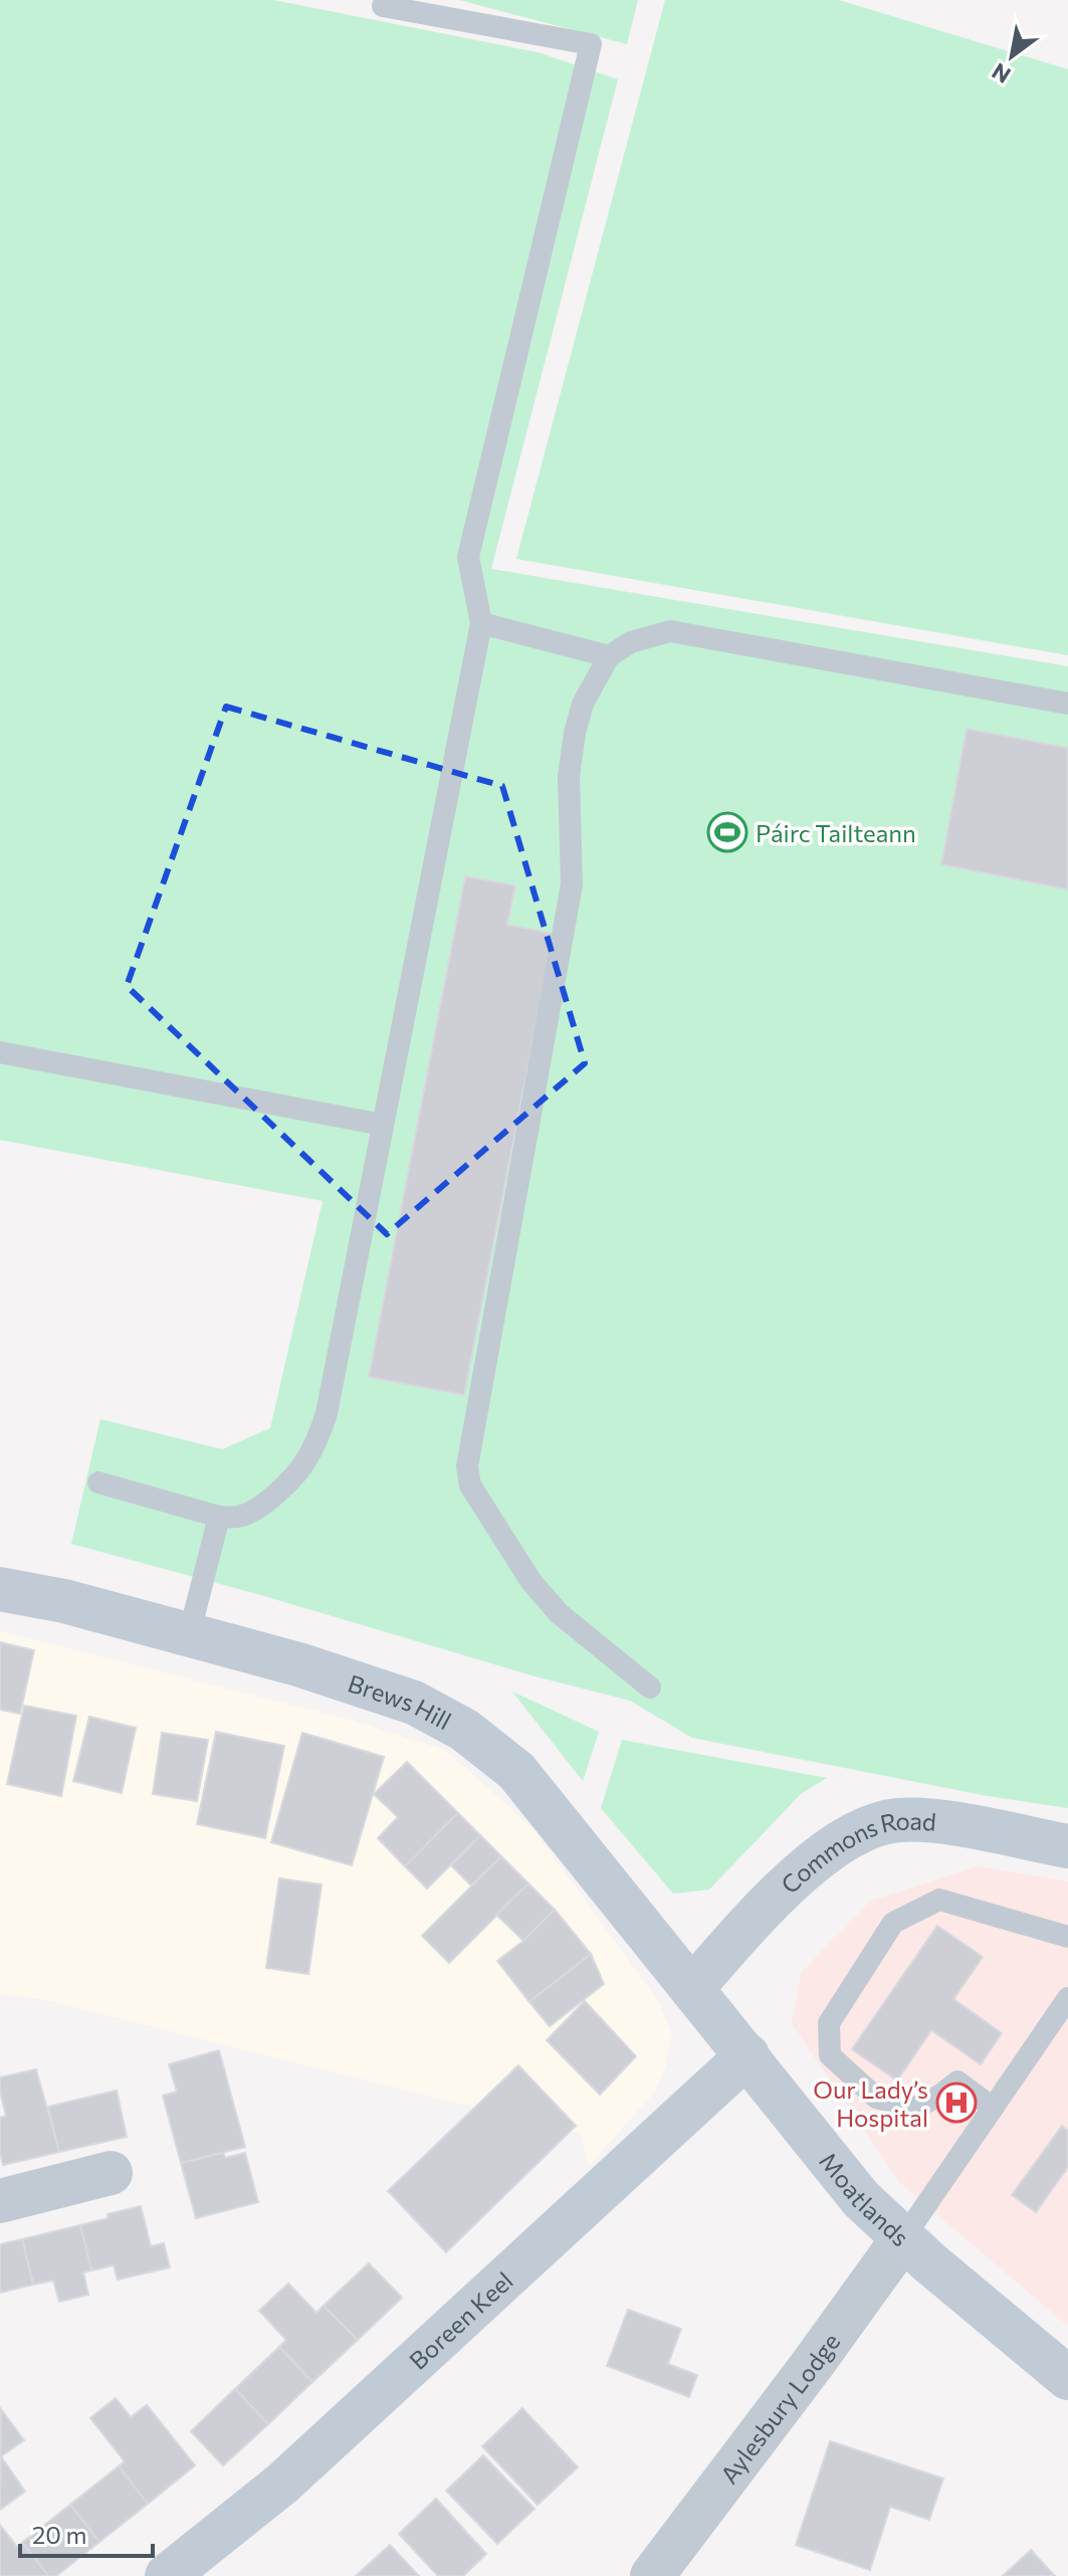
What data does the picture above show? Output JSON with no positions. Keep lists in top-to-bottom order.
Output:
{
  "streets": {
    "street": [
      "Brews Hill",
      "Commons Road",
      "Moatlands",
      "Boreen Keel",
      "Aylesbury Lodge"
    ]
  },
  "crossings": [
    ["Brews Hill", "Commons Road"],
    ["Brews Hill", "Moatlands"],
    ["Commons Road", "Moatlands"],
    ["Moatlands", "Boreen Keel"],
    ["Moatlands", "Aylesbury Lodge"]
  ],
  "places": {
    "sports": ["Páirc Tailteann"],
    "hospital": ["Our Lady’s Hospital"]
  },
  "scale_bar": "20 m",
  "north": "bottom left"
}
